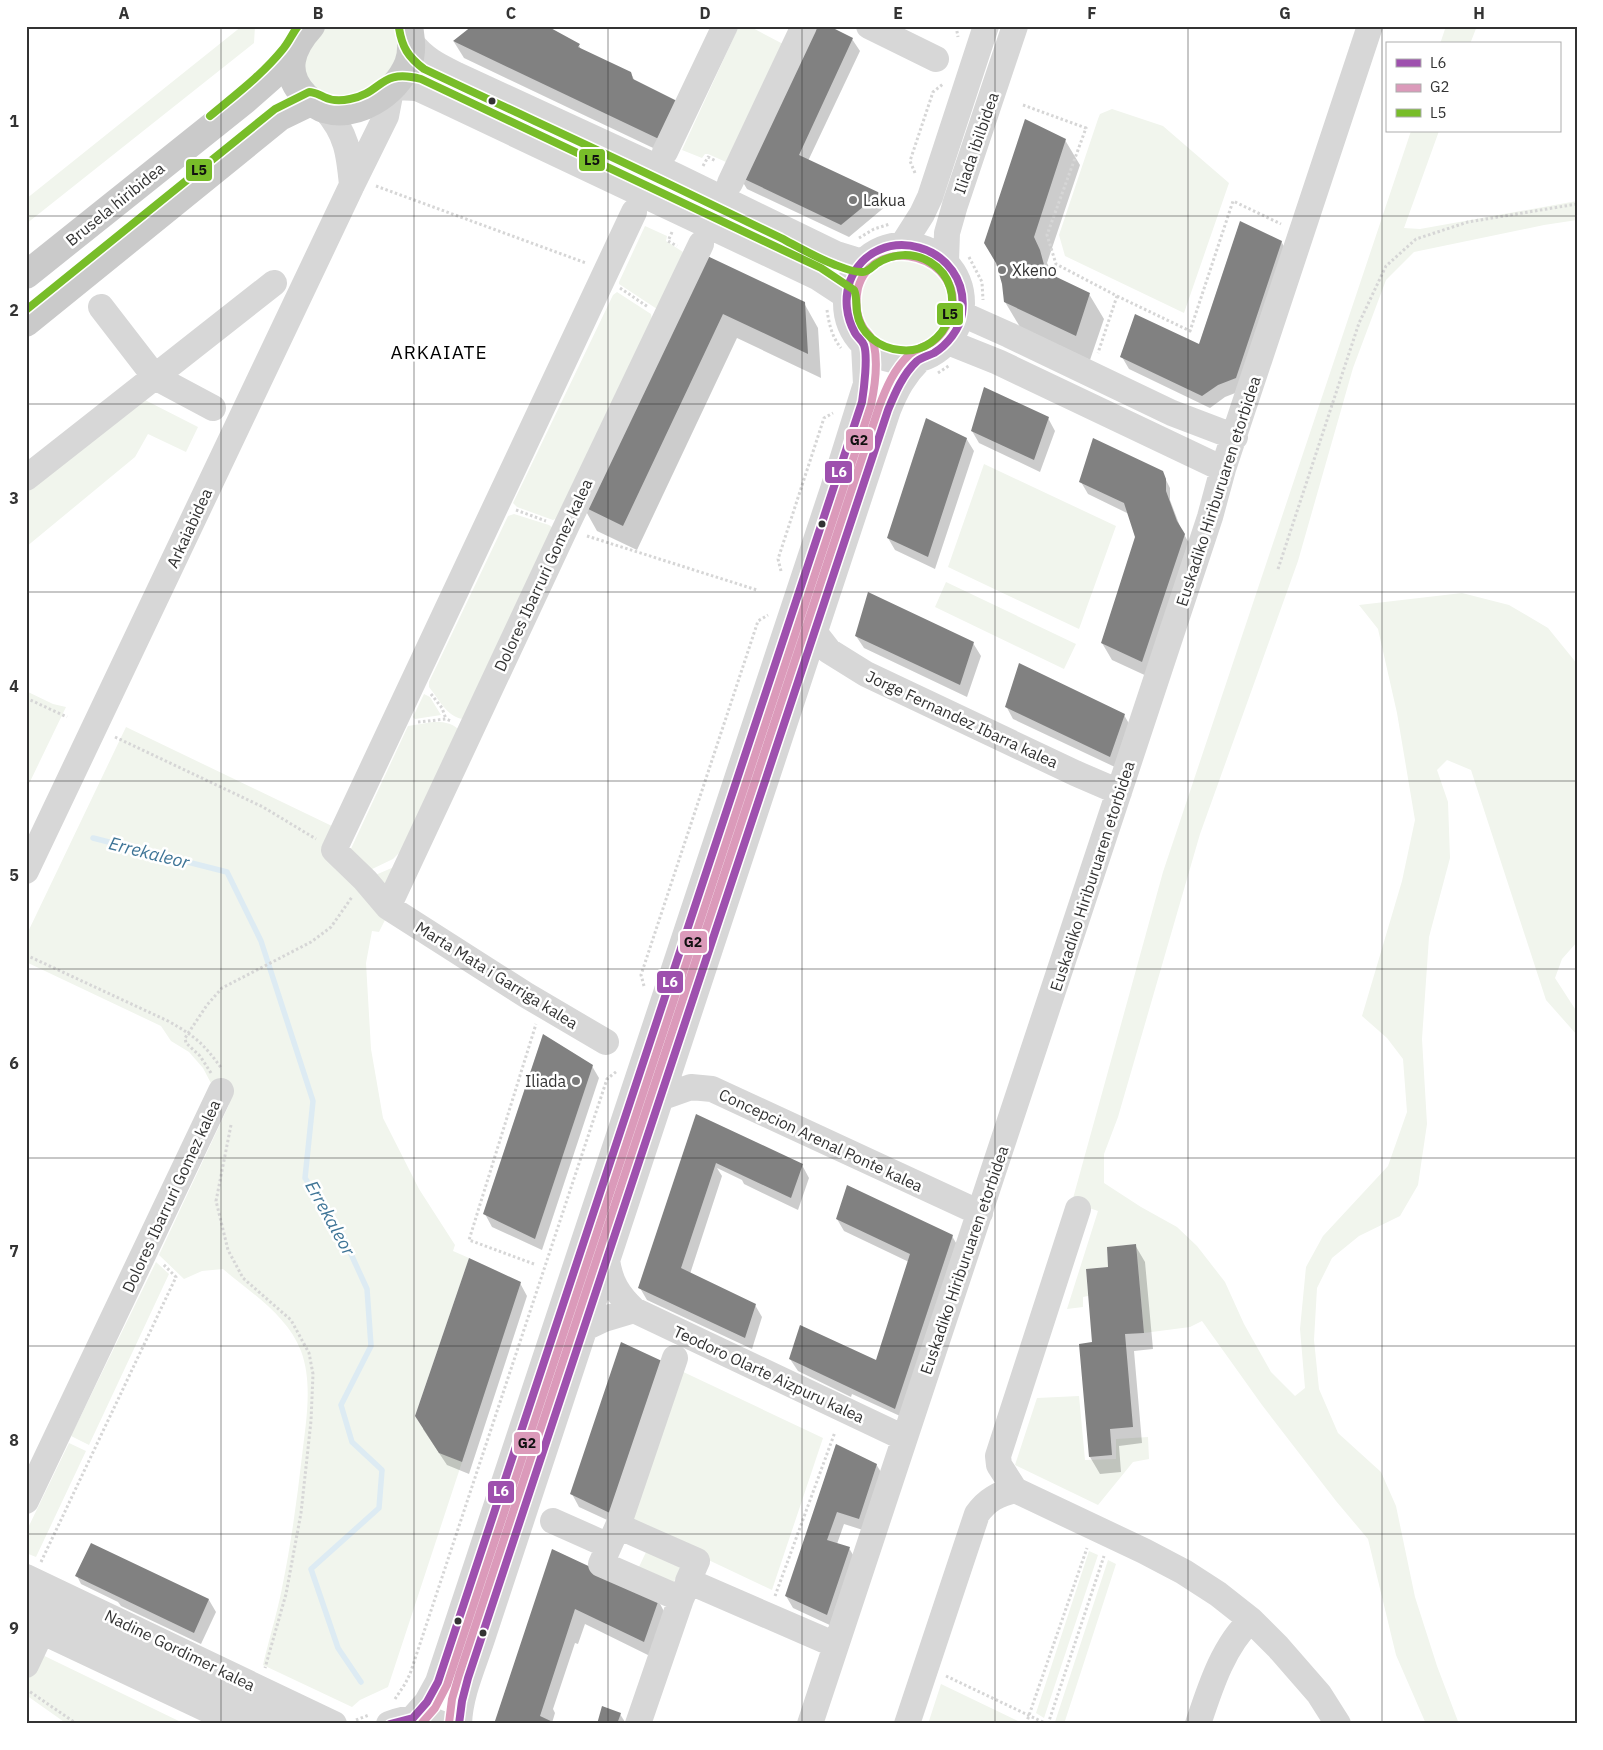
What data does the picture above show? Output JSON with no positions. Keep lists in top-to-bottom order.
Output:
{
  "streets": {
    "main road": ["Brusela hiribidea"],
    "street": [
      "Iliada ibilbidea",
      "Euskadiko Hiriburuaren etorbidea",
      "Arkaiabidea",
      "Dolores Ibarruri Gomez kalea",
      "Jorge Fernandez Ibarra kalea",
      "Marta Mata i Garriga kalea",
      "Concepcion Arenal Ponte kalea",
      "Teodoro Olarte Aizpuru kalea",
      "Nadine Gordimer kalea"
    ]
  },
  "crossings": [
    ["Euskadiko Hiriburuaren etorbidea", "Jorge Fernandez Ibarra kalea"],
    ["Euskadiko Hiriburuaren etorbidea", "Concepcion Arenal Ponte kalea"],
    ["Euskadiko Hiriburuaren etorbidea", "Teodoro Olarte Aizpuru kalea"],
    ["Dolores Ibarruri Gomez kalea", "Marta Mata i Garriga kalea"]
  ],
  "districts": ["ARKAIATE"],
  "water": ["Errekaleor"],
  "places": ["Lakua", "Xkeno", "Iliada"],
  "lines": ["transit line L5", "transit line L6", "transit line G2"],
  "legend": ["L6", "G2", "L5"],
  "grid": {
    "columns": [
      "A",
      "B",
      "C",
      "D",
      "E",
      "F",
      "G",
      "H"
    ],
    "rows": [
      "1",
      "2",
      "3",
      "4",
      "5",
      "6",
      "7",
      "8",
      "9"
    ]
  }
}
